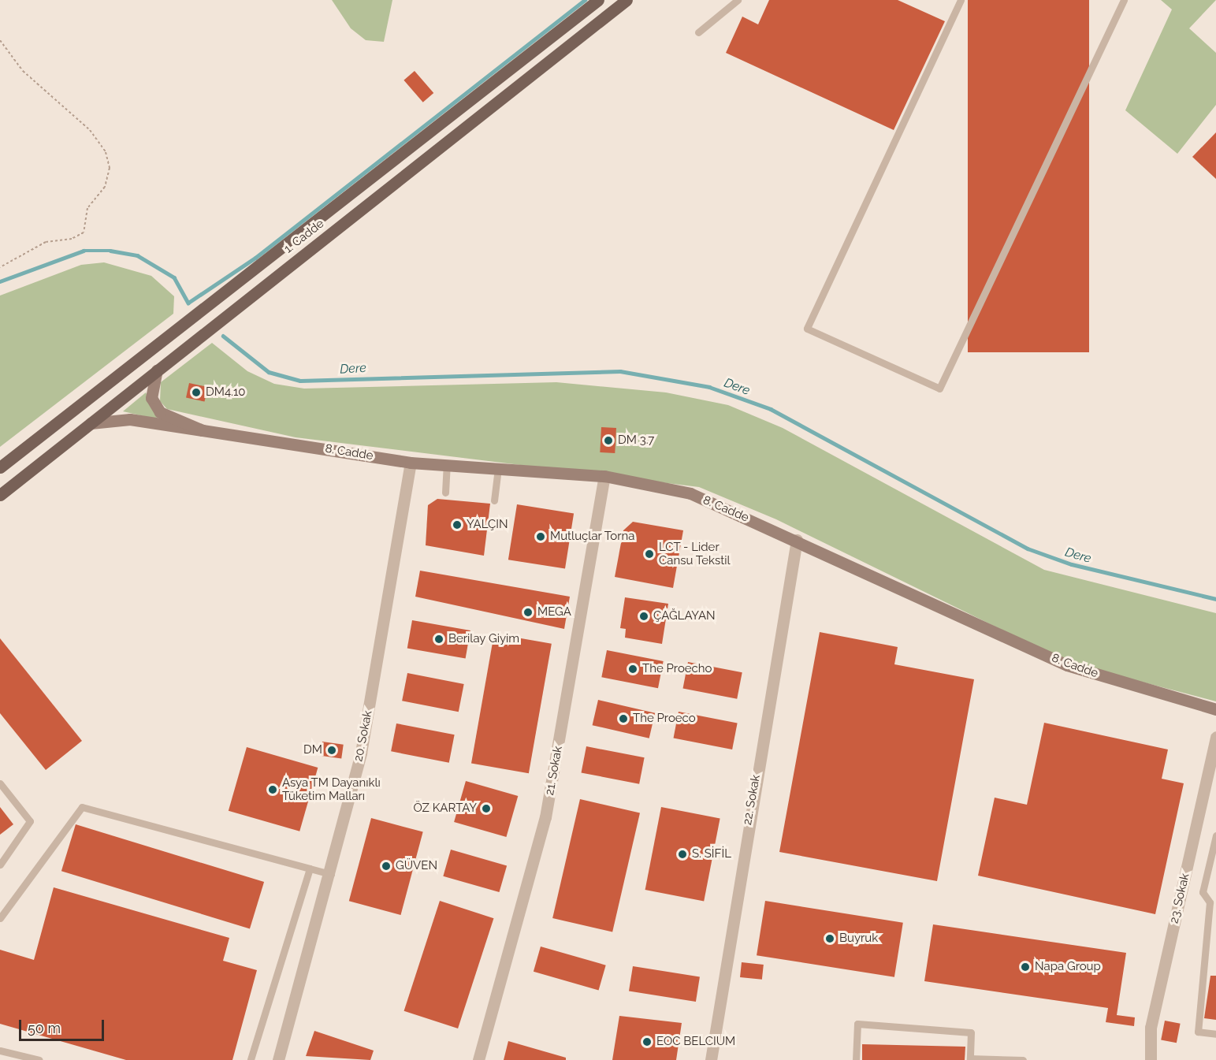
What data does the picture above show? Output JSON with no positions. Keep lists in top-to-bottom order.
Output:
{
  "streets": {
    "main road": ["1. Cadde"],
    "street": [
      "8. Cadde",
      "20. Sokak",
      "21. Sokak",
      "22. Sokak",
      "23. Sokak"
    ]
  },
  "crossings": [
    ["1. Cadde", "8. Cadde"],
    ["8. Cadde", "20. Sokak"],
    ["8. Cadde", "21. Sokak"],
    ["8. Cadde", "22. Sokak"]
  ],
  "water": ["Dere"],
  "places": [
    "DM4.10",
    "DM 3.7",
    "YALÇIN",
    "Mutluçlar Torna",
    "LCT - Lider Cansu Tekstil",
    "MEGA",
    "ÇAĞLAYAN",
    "Berilay Giyim",
    "The Proecho",
    "The Proeco",
    "DM",
    "Asya TM Dayanıklı Tüketim Malları",
    "ÖZ KARTAY",
    "S. SİFİL",
    "GÜVEN",
    "Buyruk",
    "Napa Group",
    "EOC BELCIUM"
  ],
  "scale_bar": "50 m"
}
